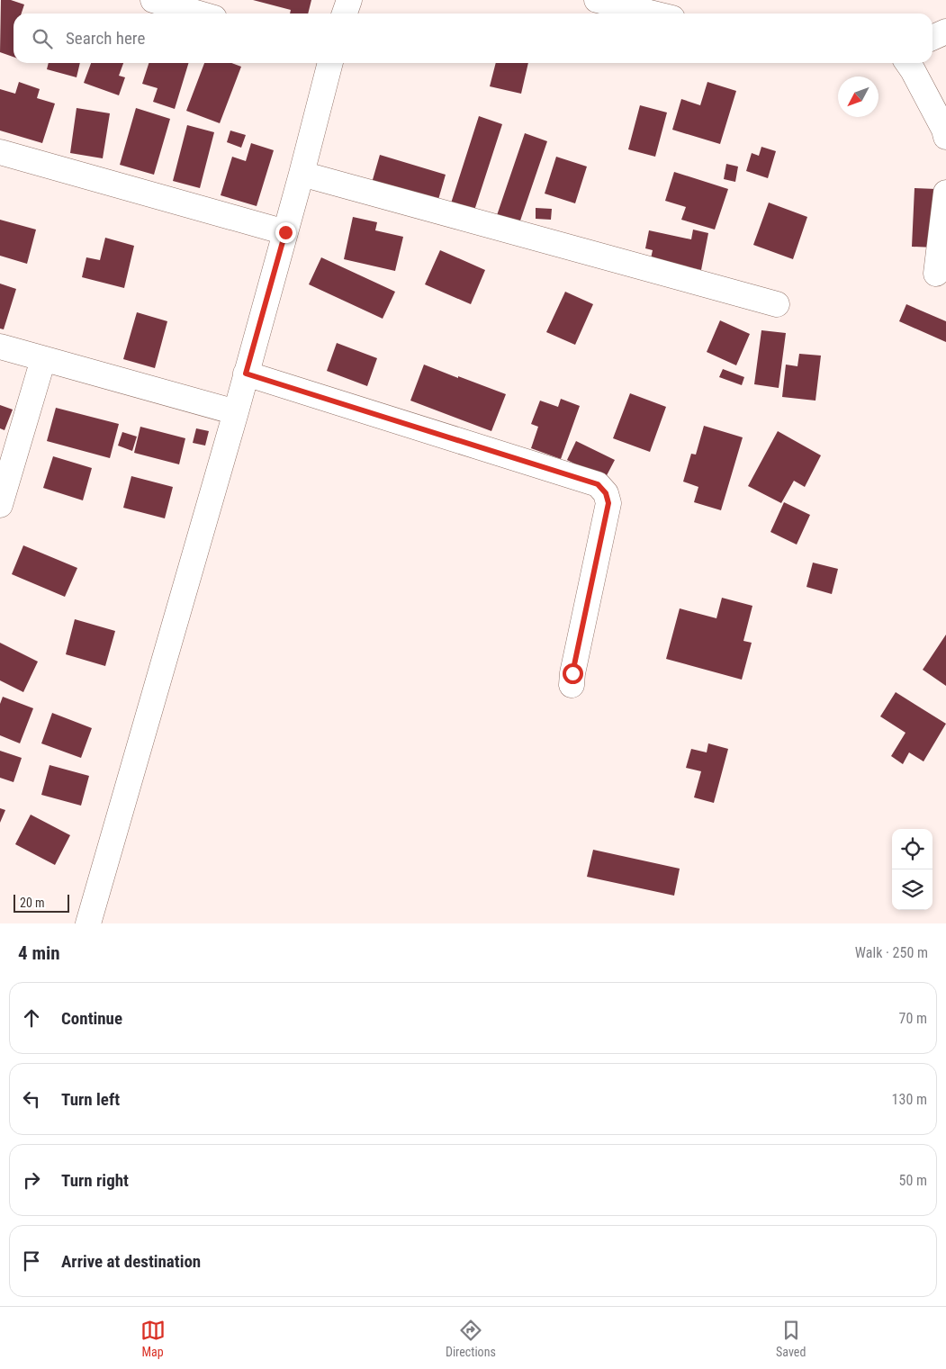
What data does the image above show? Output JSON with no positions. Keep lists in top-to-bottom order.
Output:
{
  "scale_bar": "20 m",
  "north": "bottom left",
  "page": {
    "search": "Search here",
    "scale": "20 m",
    "heading": ["4 min", "Walk · 250 m"],
    "list": [
      ["Continue", "70 m"],
      ["Turn left", "130 m"],
      ["Turn right", "50 m"],
      "Arrive at destination"
    ],
    "nav": ["Map", "Directions", "Saved"]
  }
}
